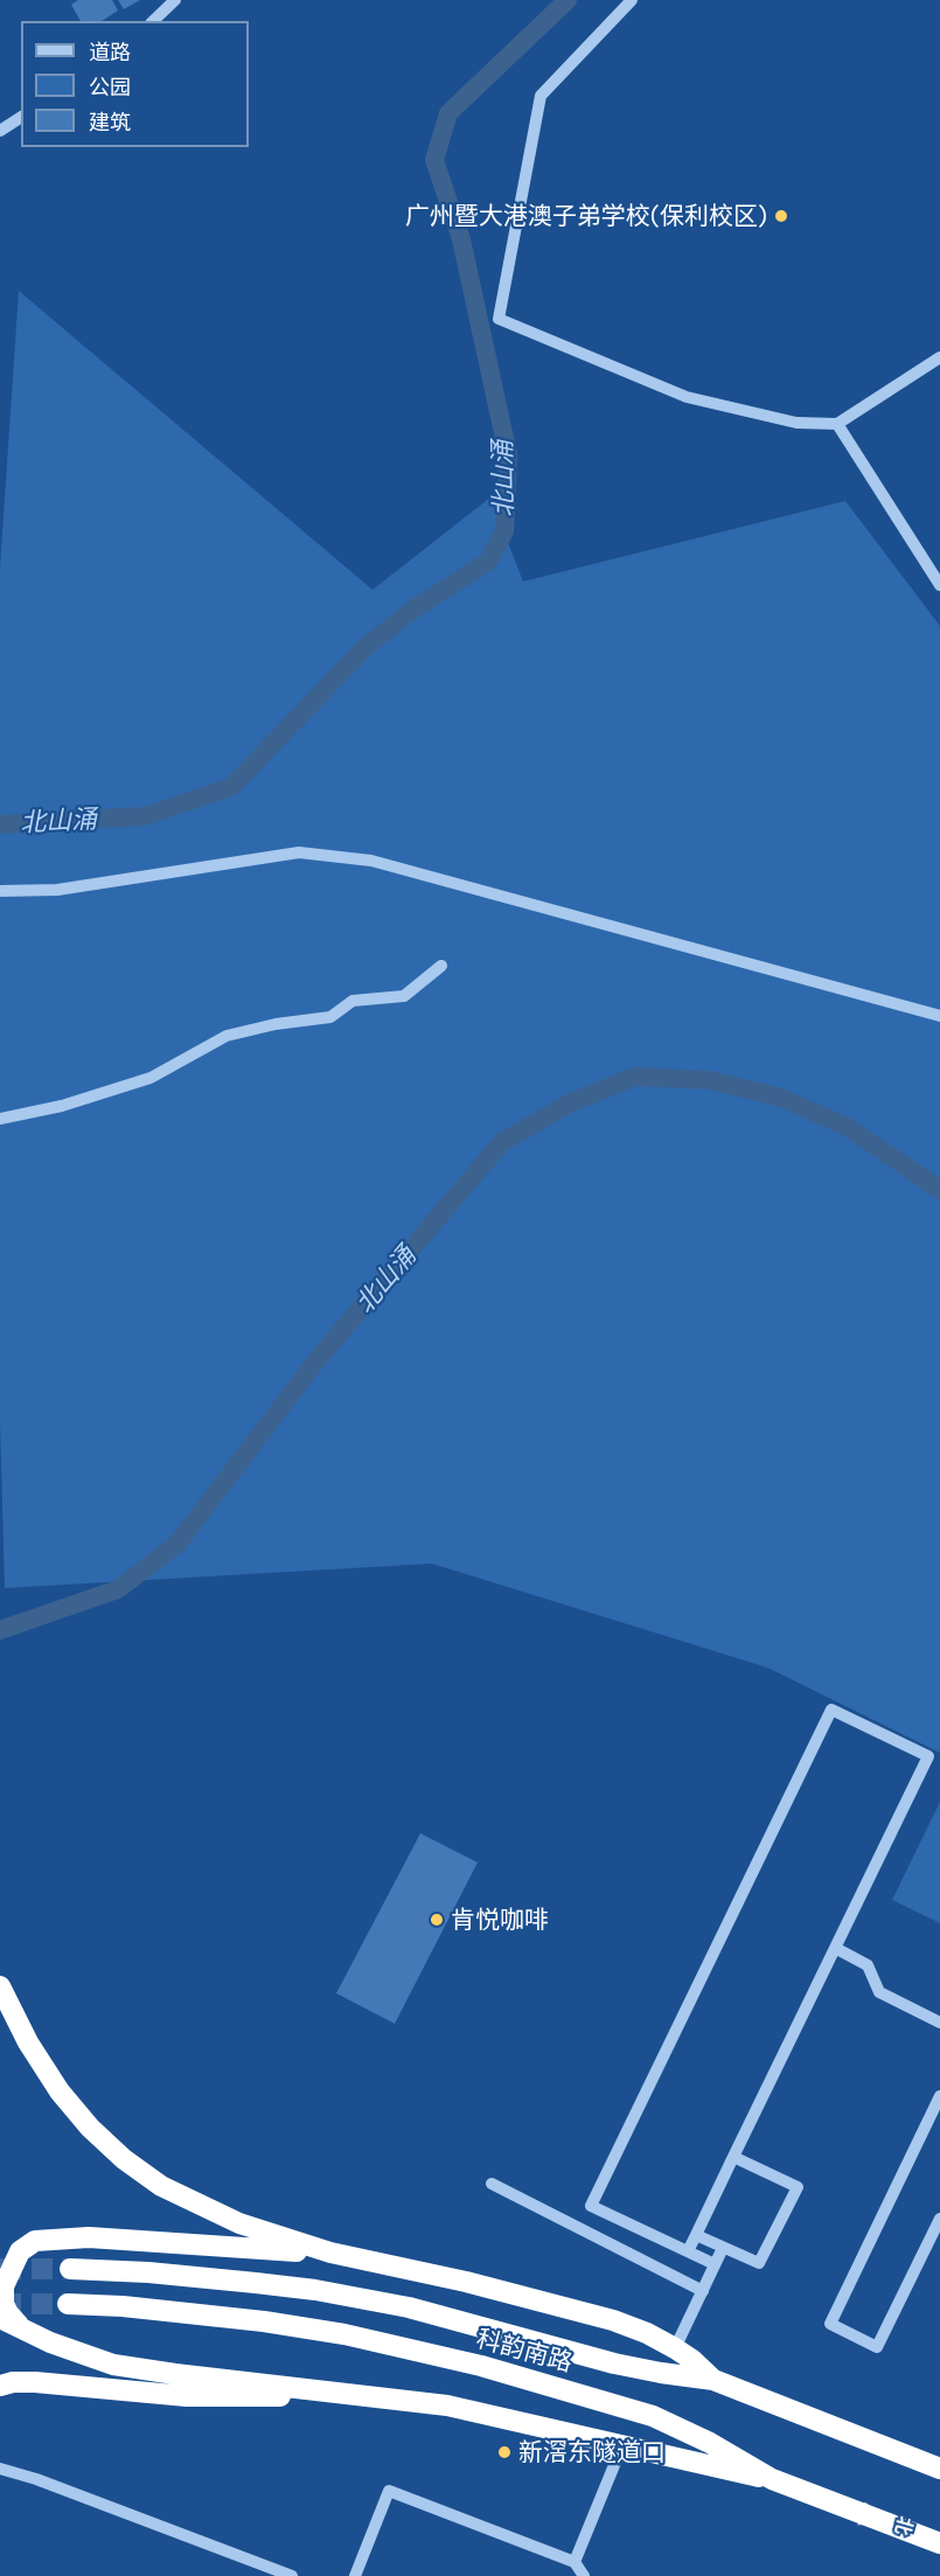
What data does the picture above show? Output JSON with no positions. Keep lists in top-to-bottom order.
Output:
{
  "streets": {
    "highway": ["科韵南路"]
  },
  "water": ["北山涌"],
  "places": ["广州暨大港澳子弟学校(保利校区)", "肯悦咖啡", "新滘东隧道口"],
  "legend": ["道路", "公园", "建筑"],
  "north": "right"
}
